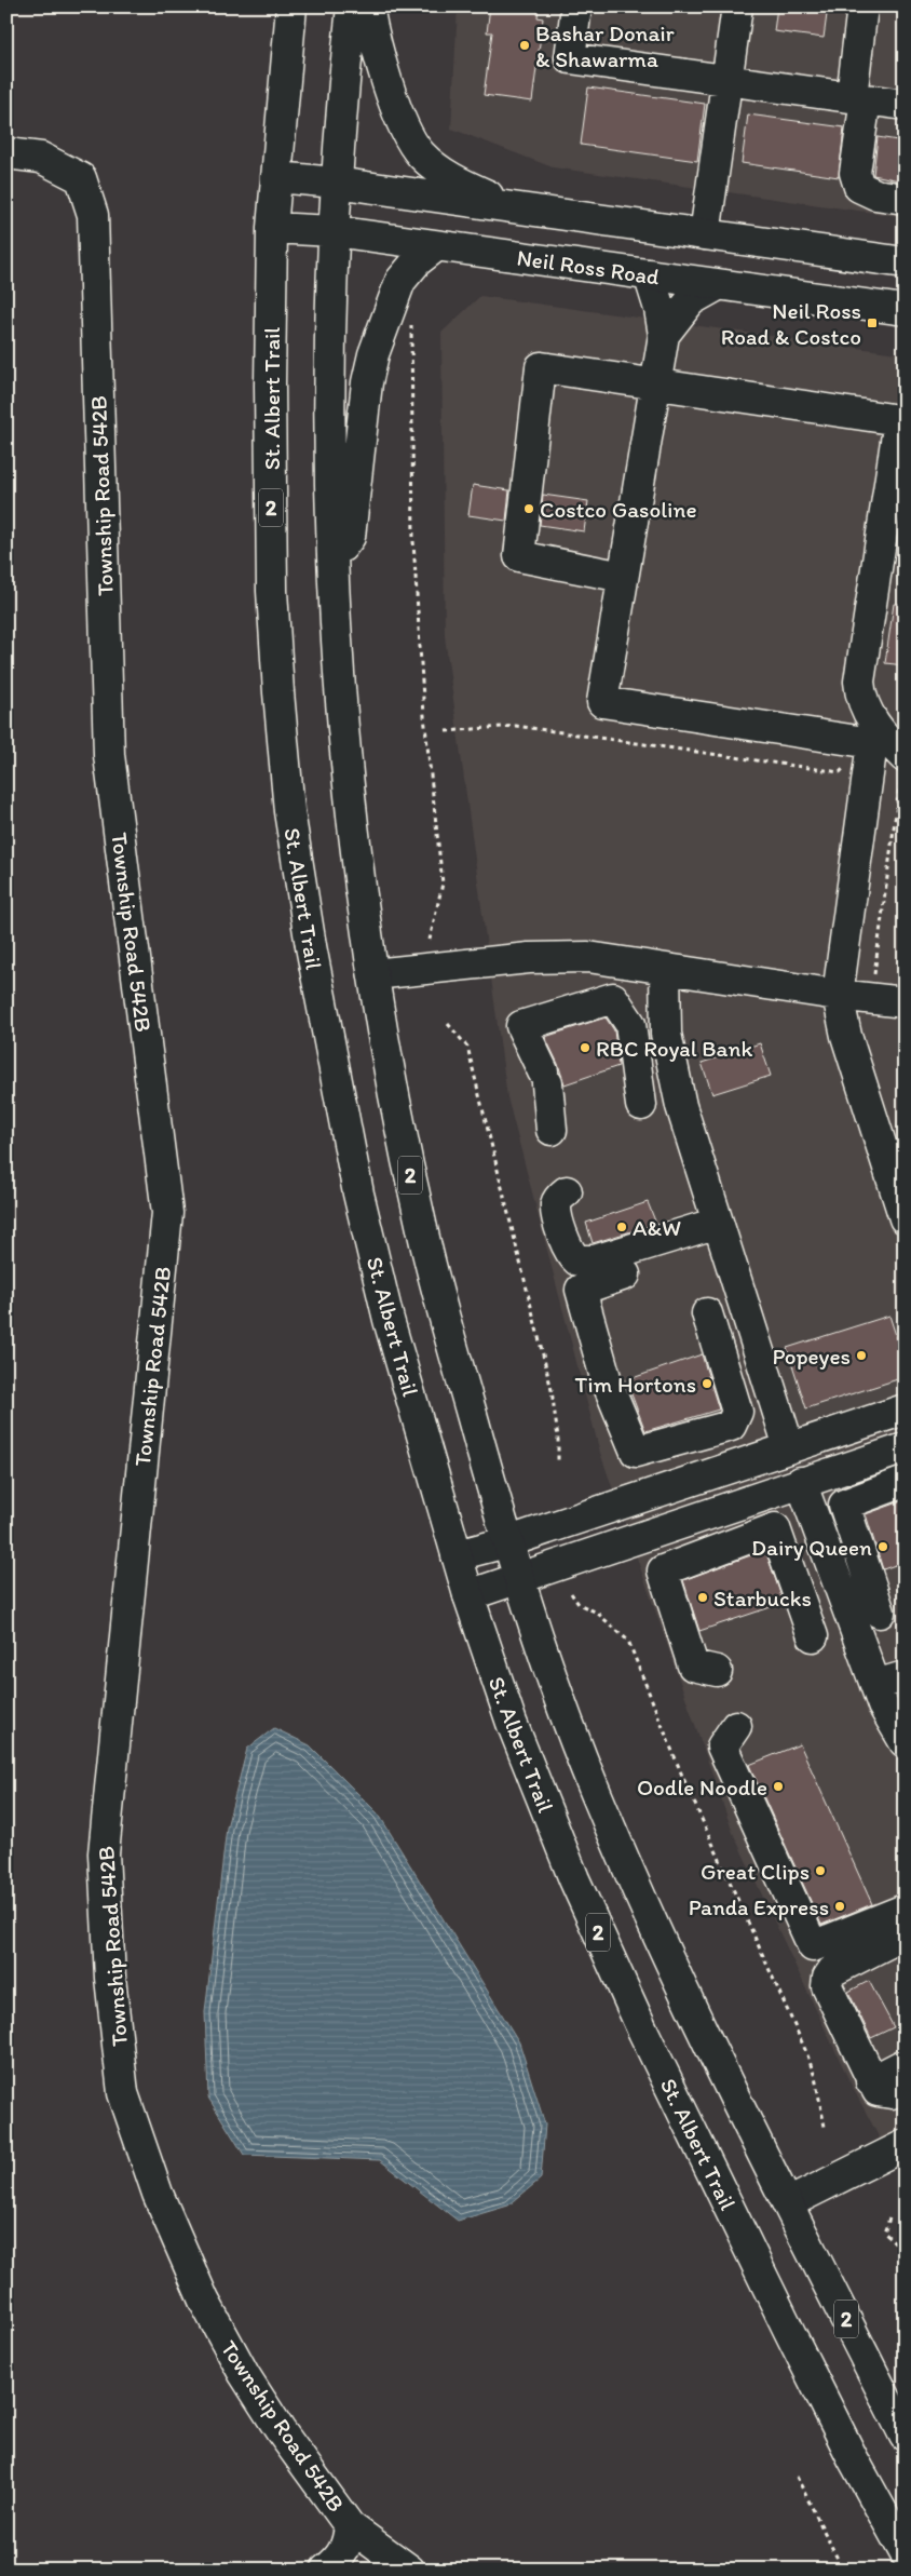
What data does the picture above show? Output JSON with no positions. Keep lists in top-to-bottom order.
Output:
{
  "streets": {
    "main road": [
      "Neil Ross Road",
      "St. Albert Trail",
      "Township Road 542B",
      "2"
    ]
  },
  "crossings": [
    ["Neil Ross Road", "St. Albert Trail"],
    ["Neil Ross Road", "2"]
  ],
  "places": {
    "other": [
      "Bashar Donair & Shawarma",
      "Costco Gasoline",
      "RBC Royal Bank",
      "A&W",
      "Popeyes",
      "Tim Hortons",
      "Dairy Queen",
      "Starbucks",
      "Oodle Noodle",
      "Great Clips",
      "Panda Express"
    ],
    "transit": ["Neil Ross Road & Costco"]
  }
}
